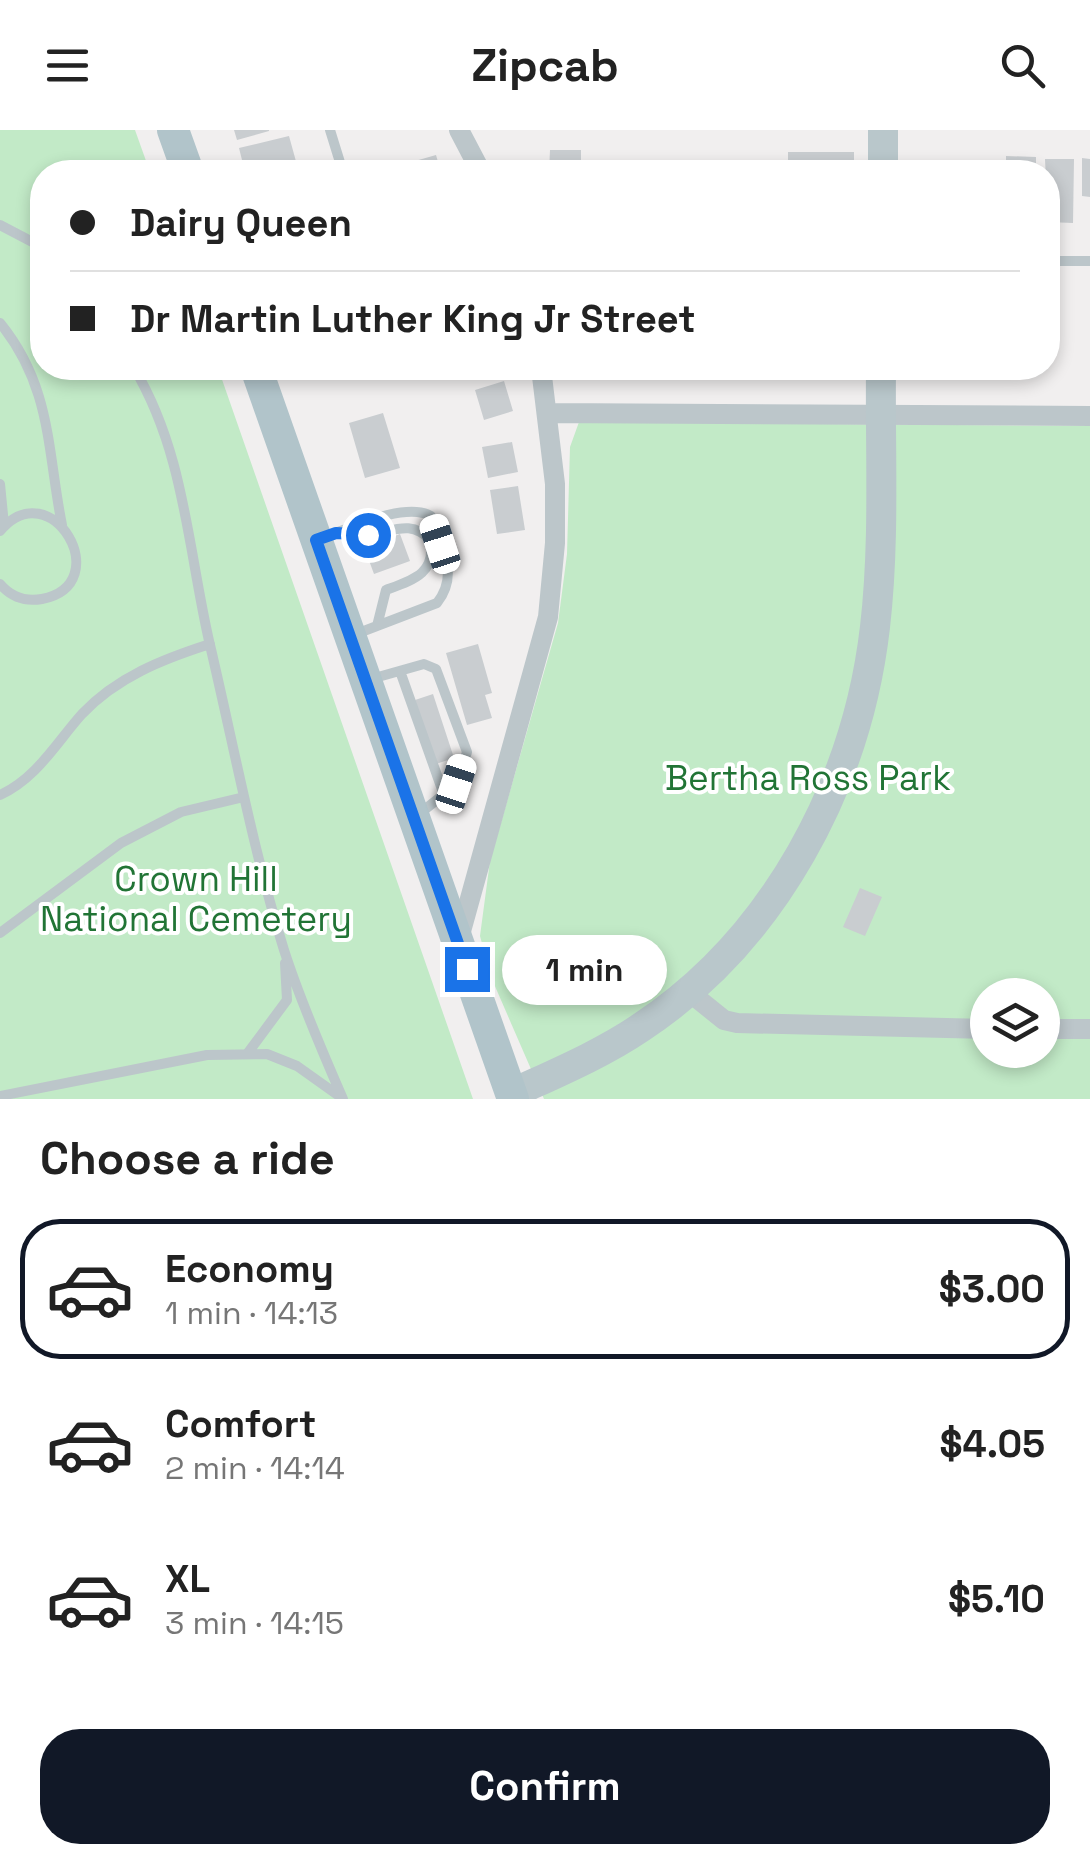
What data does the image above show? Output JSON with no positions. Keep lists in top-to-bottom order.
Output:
{
  "parks": ["Bertha Ross Park", "Crown Hill National Cemetery"],
  "page": {
    "header": "Zipcab",
    "banner": ["Dairy Queen", "Dr Martin Luther King Jr Street"],
    "bubble": "1 min",
    "heading": "Choose a ride",
    "list": [
      {
        "name": "Economy",
        "note": "1 min · 14:13",
        "value": "$3.00"
      },
      {
        "name": "Comfort",
        "note": "2 min · 14:14",
        "value": "$4.05"
      },
      {
        "name": "XL",
        "note": "3 min · 14:15",
        "value": "$5.10"
      }
    ],
    "buttons": "Confirm"
  }
}
